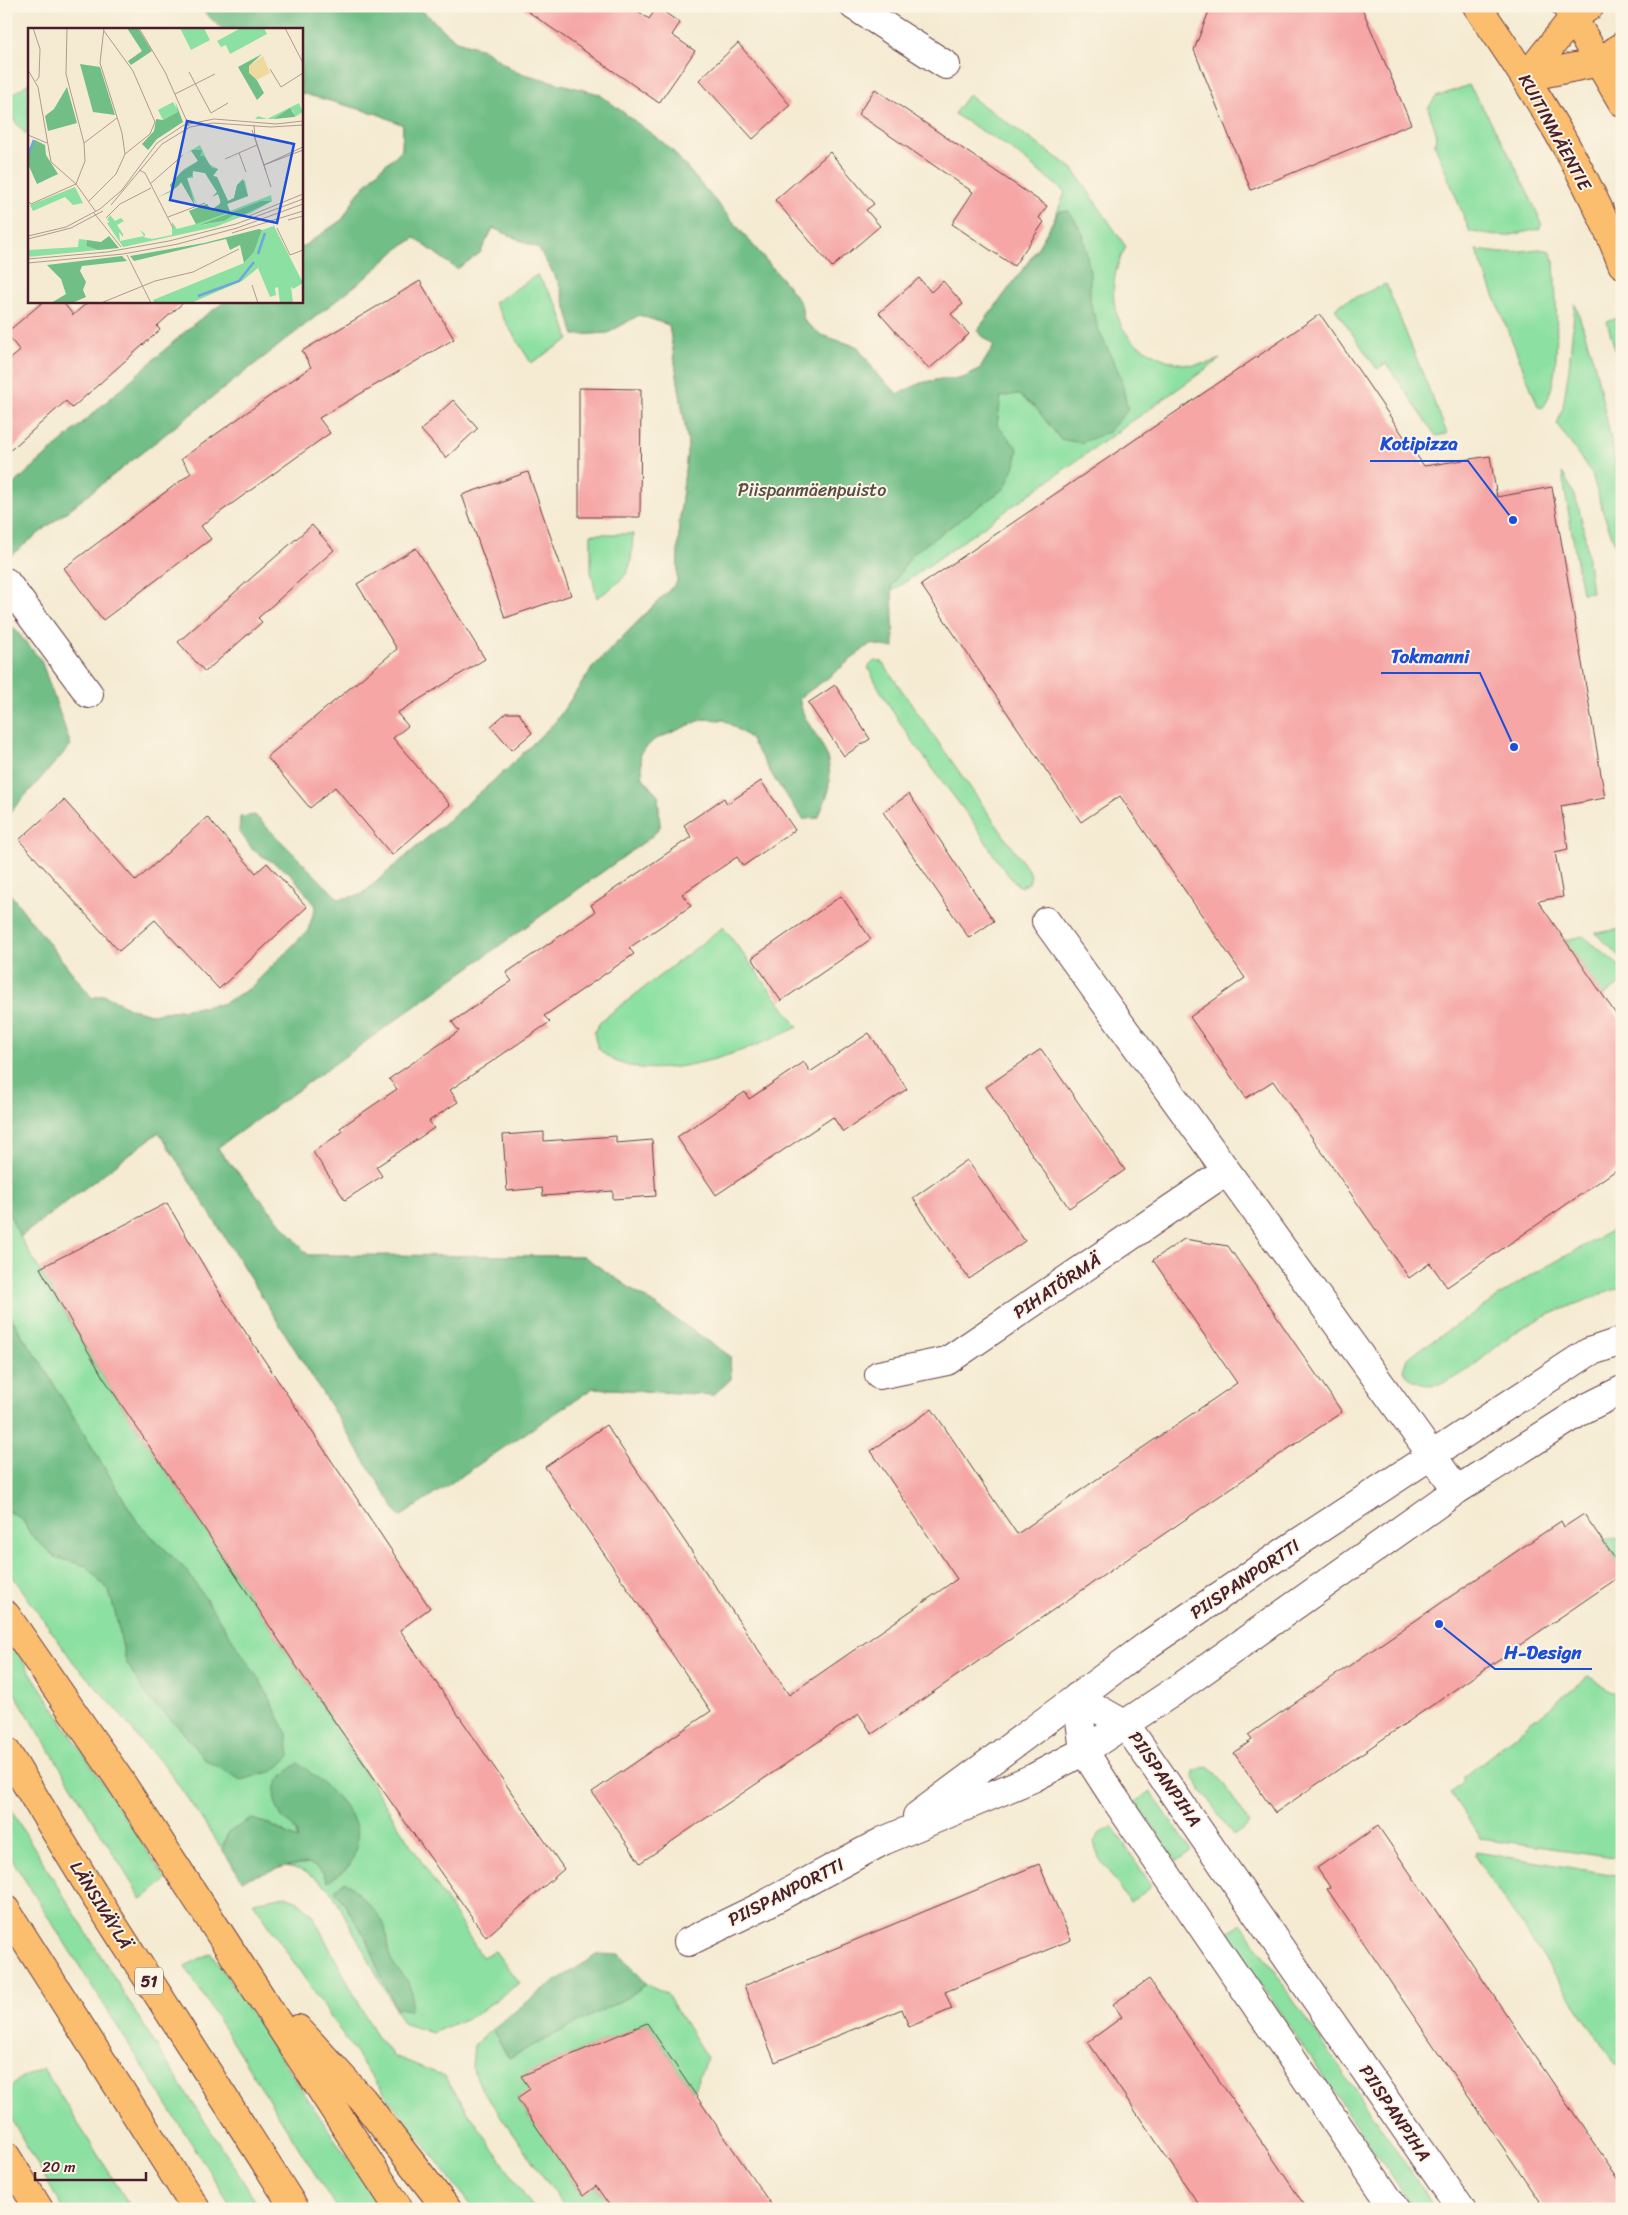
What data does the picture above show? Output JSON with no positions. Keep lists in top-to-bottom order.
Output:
{
  "streets": {
    "main road": ["KUITINMÄENTIE", "LÄNSIVÄYLÄ", "51"],
    "street": ["PIHATÖRMÄ", "PIISPANPORTTI", "PIISPANPIHA"]
  },
  "crossings": [
    ["PIISPANPORTTI", "PIISPANPIHA"]
  ],
  "parks": ["Piispanmäenpuisto"],
  "places": ["Kotipizza", "Tokmanni", "H-Design"],
  "scale_bar": "20 m"
}
